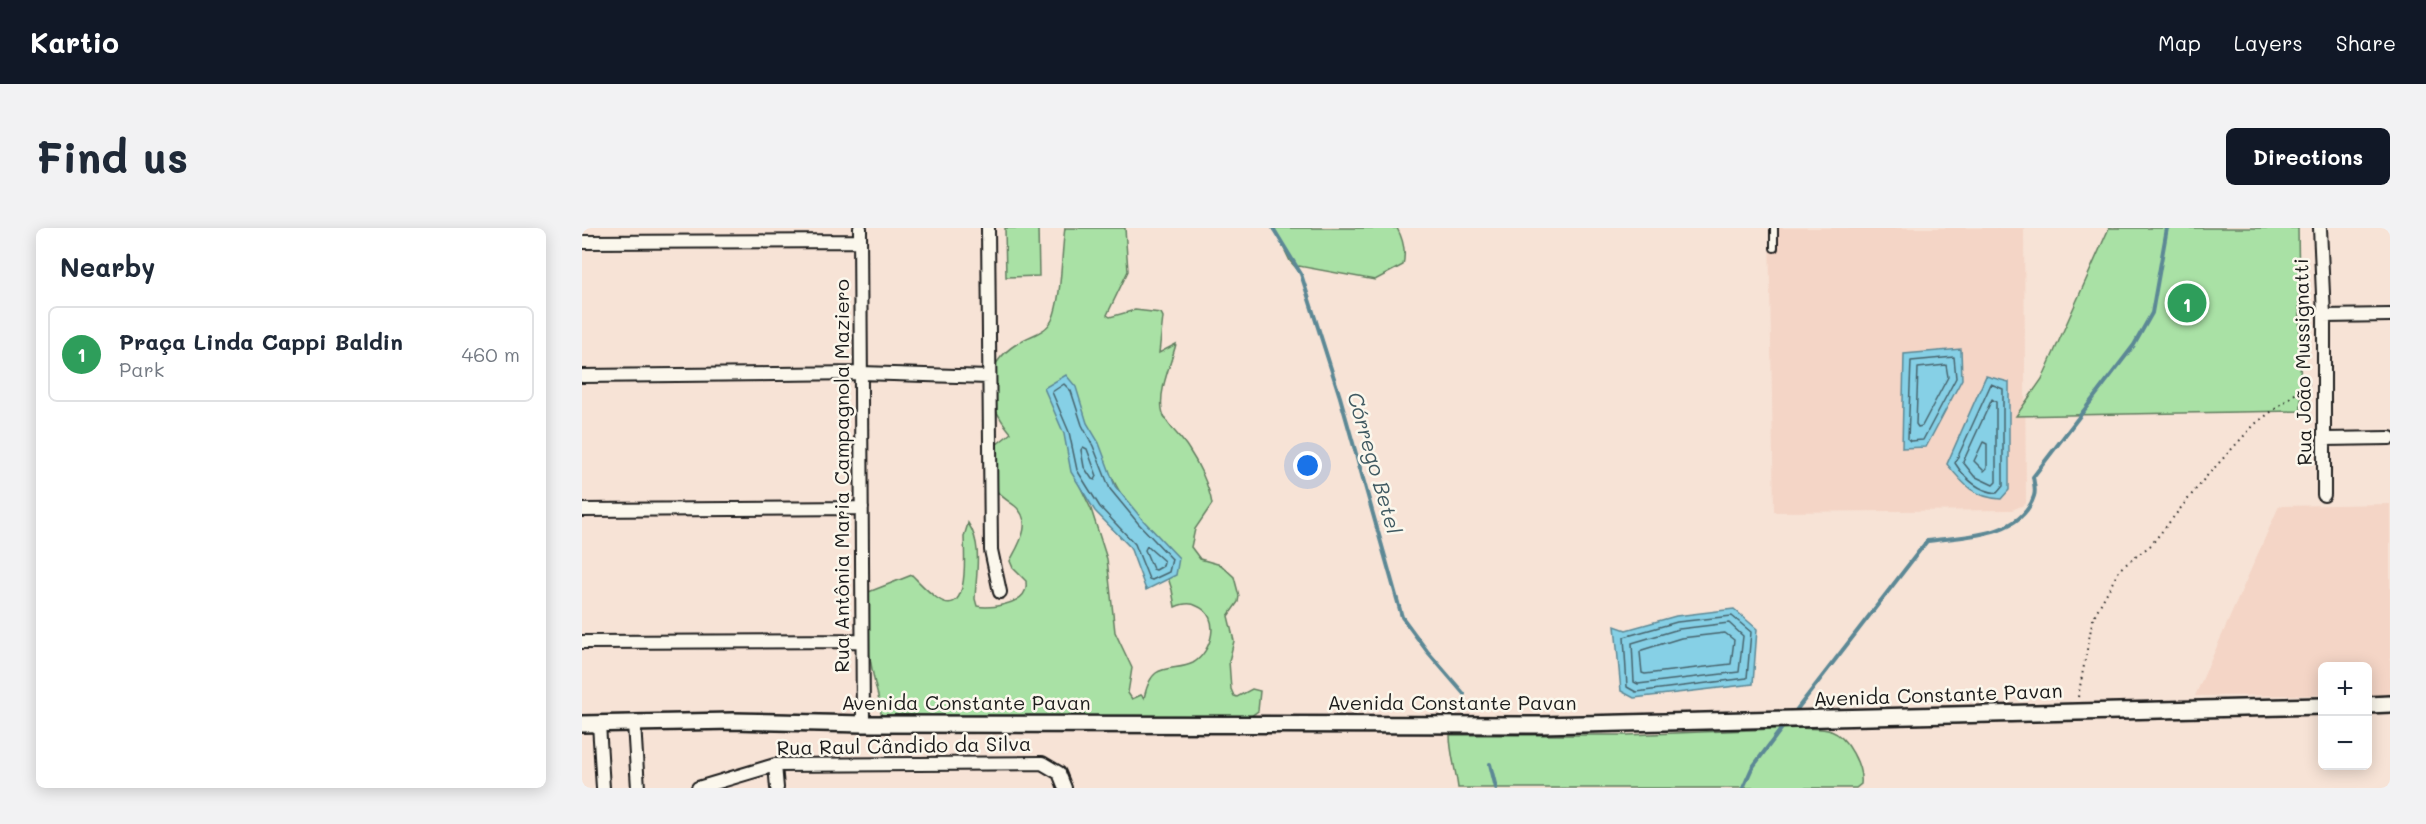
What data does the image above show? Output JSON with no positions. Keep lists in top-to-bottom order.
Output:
{
  "streets": {
    "street": [
      "Rua João Mussignatti",
      "Rua Antônia Maria Campagnola Maziero",
      "Avenida Constante Pavan",
      "Rua Raul Cândido da Silva"
    ]
  },
  "crossings": [
    ["Rua Antônia Maria Campagnola Maziero", "Avenida Constante Pavan"]
  ],
  "water": ["Córrego Betel"],
  "page": {
    "header": "Kartio",
    "nav": ["Map", "Layers", "Share"],
    "buttons": "Directions",
    "title": "Find us",
    "heading": "Nearby",
    "pins": "1",
    "list": [
      {
        "mark": "1",
        "name": "Praça Linda Cappi Baldin",
        "note": "Park",
        "value": "460 m"
      }
    ],
    "map_buttons": ["+", "−"]
  }
}
